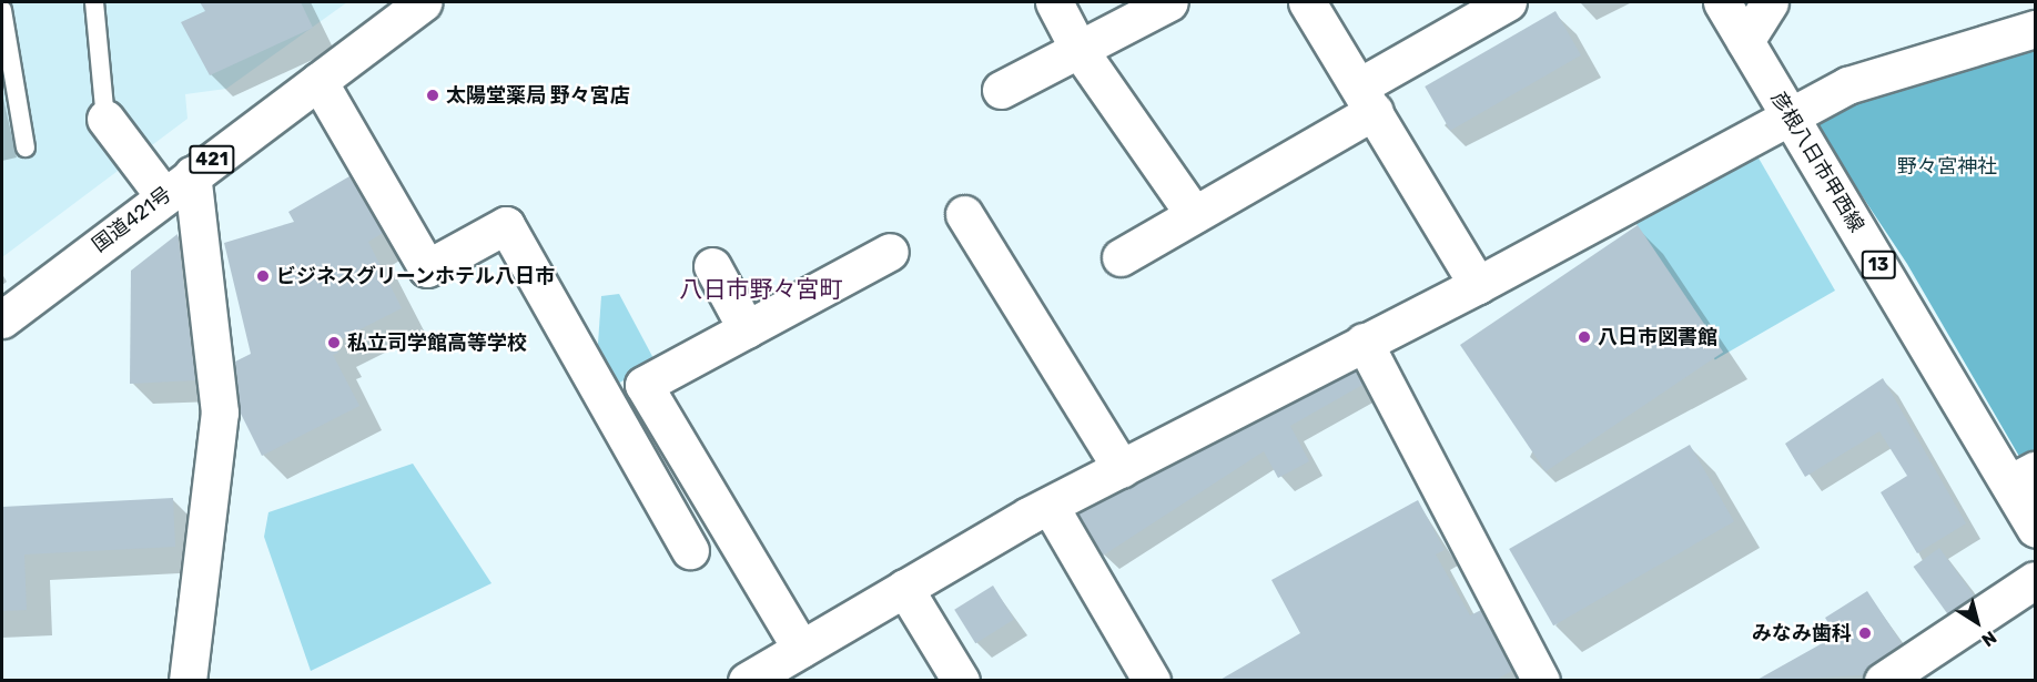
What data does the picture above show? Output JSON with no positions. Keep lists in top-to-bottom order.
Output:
{
  "streets": {
    "main road": [
      "421",
      "彦根八日市甲西線",
      "国道421号",
      "13"
    ]
  },
  "districts": ["八日市野々宮町"],
  "parks": ["野々宮神社"],
  "places": [
    "太陽堂薬局 野々宮店",
    "ビジネスグリーンホテル八日市",
    "八日市図書館",
    "私立司学館高等学校",
    "みなみ歯科"
  ],
  "north": "bottom right"
}
